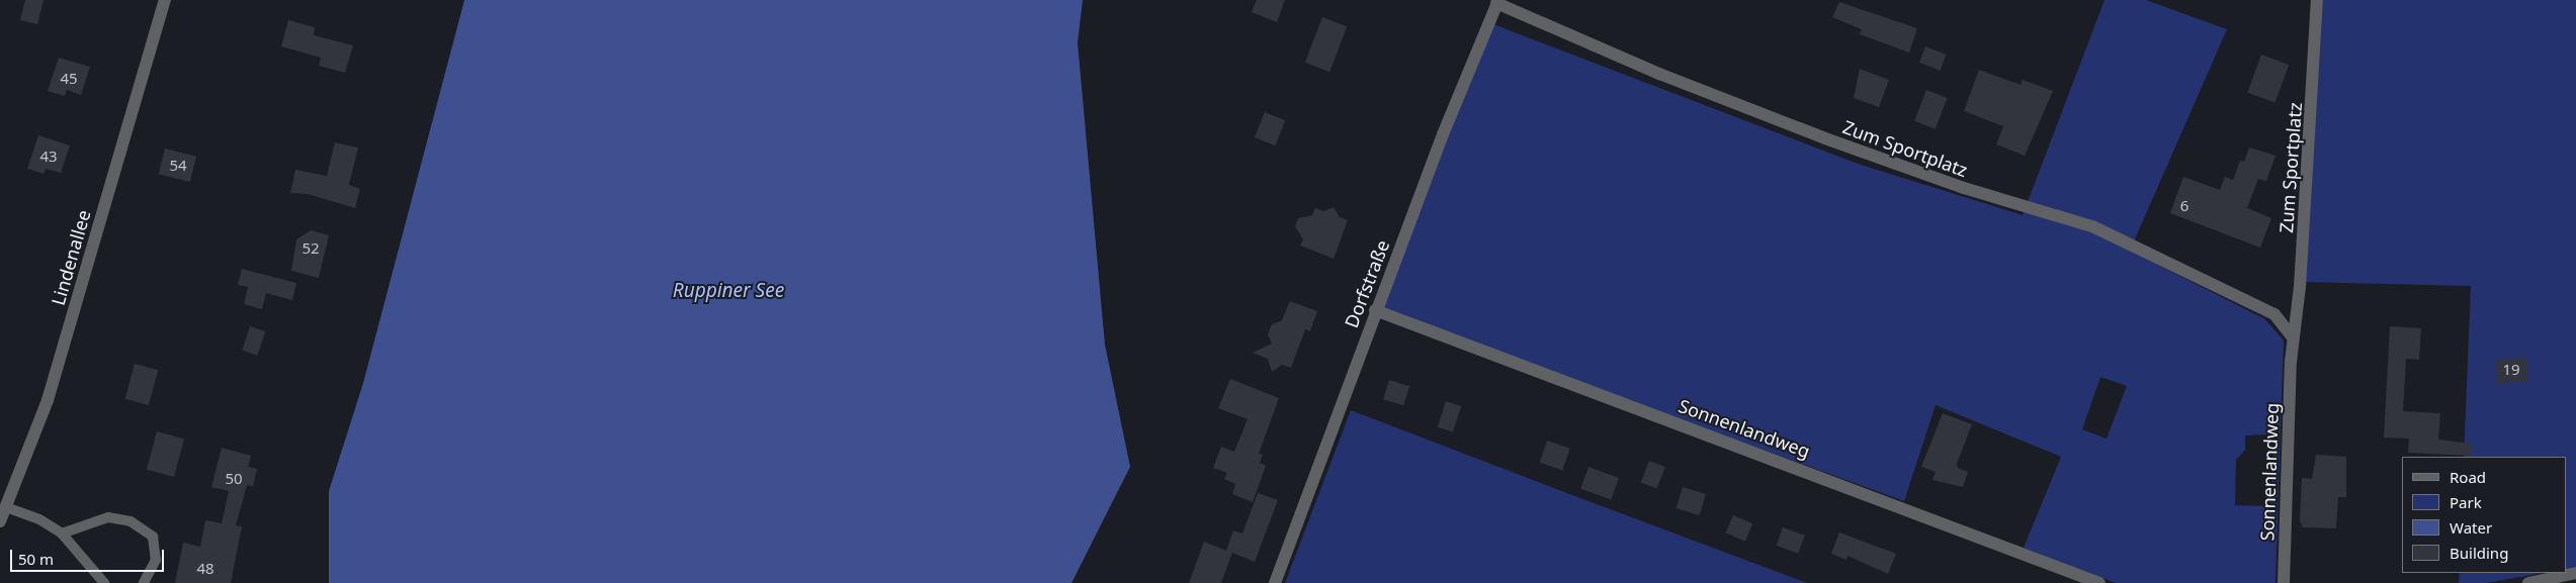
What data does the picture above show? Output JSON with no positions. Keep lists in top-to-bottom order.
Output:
{
  "streets": {
    "street": [
      "Zum Sportplatz",
      "Lindenallee",
      "Dorfstraße",
      "Sonnenlandweg"
    ]
  },
  "crossings": [
    ["Zum Sportplatz", "Dorfstraße"],
    ["Zum Sportplatz", "Sonnenlandweg"],
    ["Dorfstraße", "Sonnenlandweg"]
  ],
  "water": ["Ruppiner See"],
  "house_numbers": [
    "45",
    "43",
    "54",
    "6",
    "52",
    "19",
    "50",
    "48"
  ],
  "legend": [
    "Road",
    "Park",
    "Water",
    "Building"
  ],
  "scale_bar": "50 m"
}
